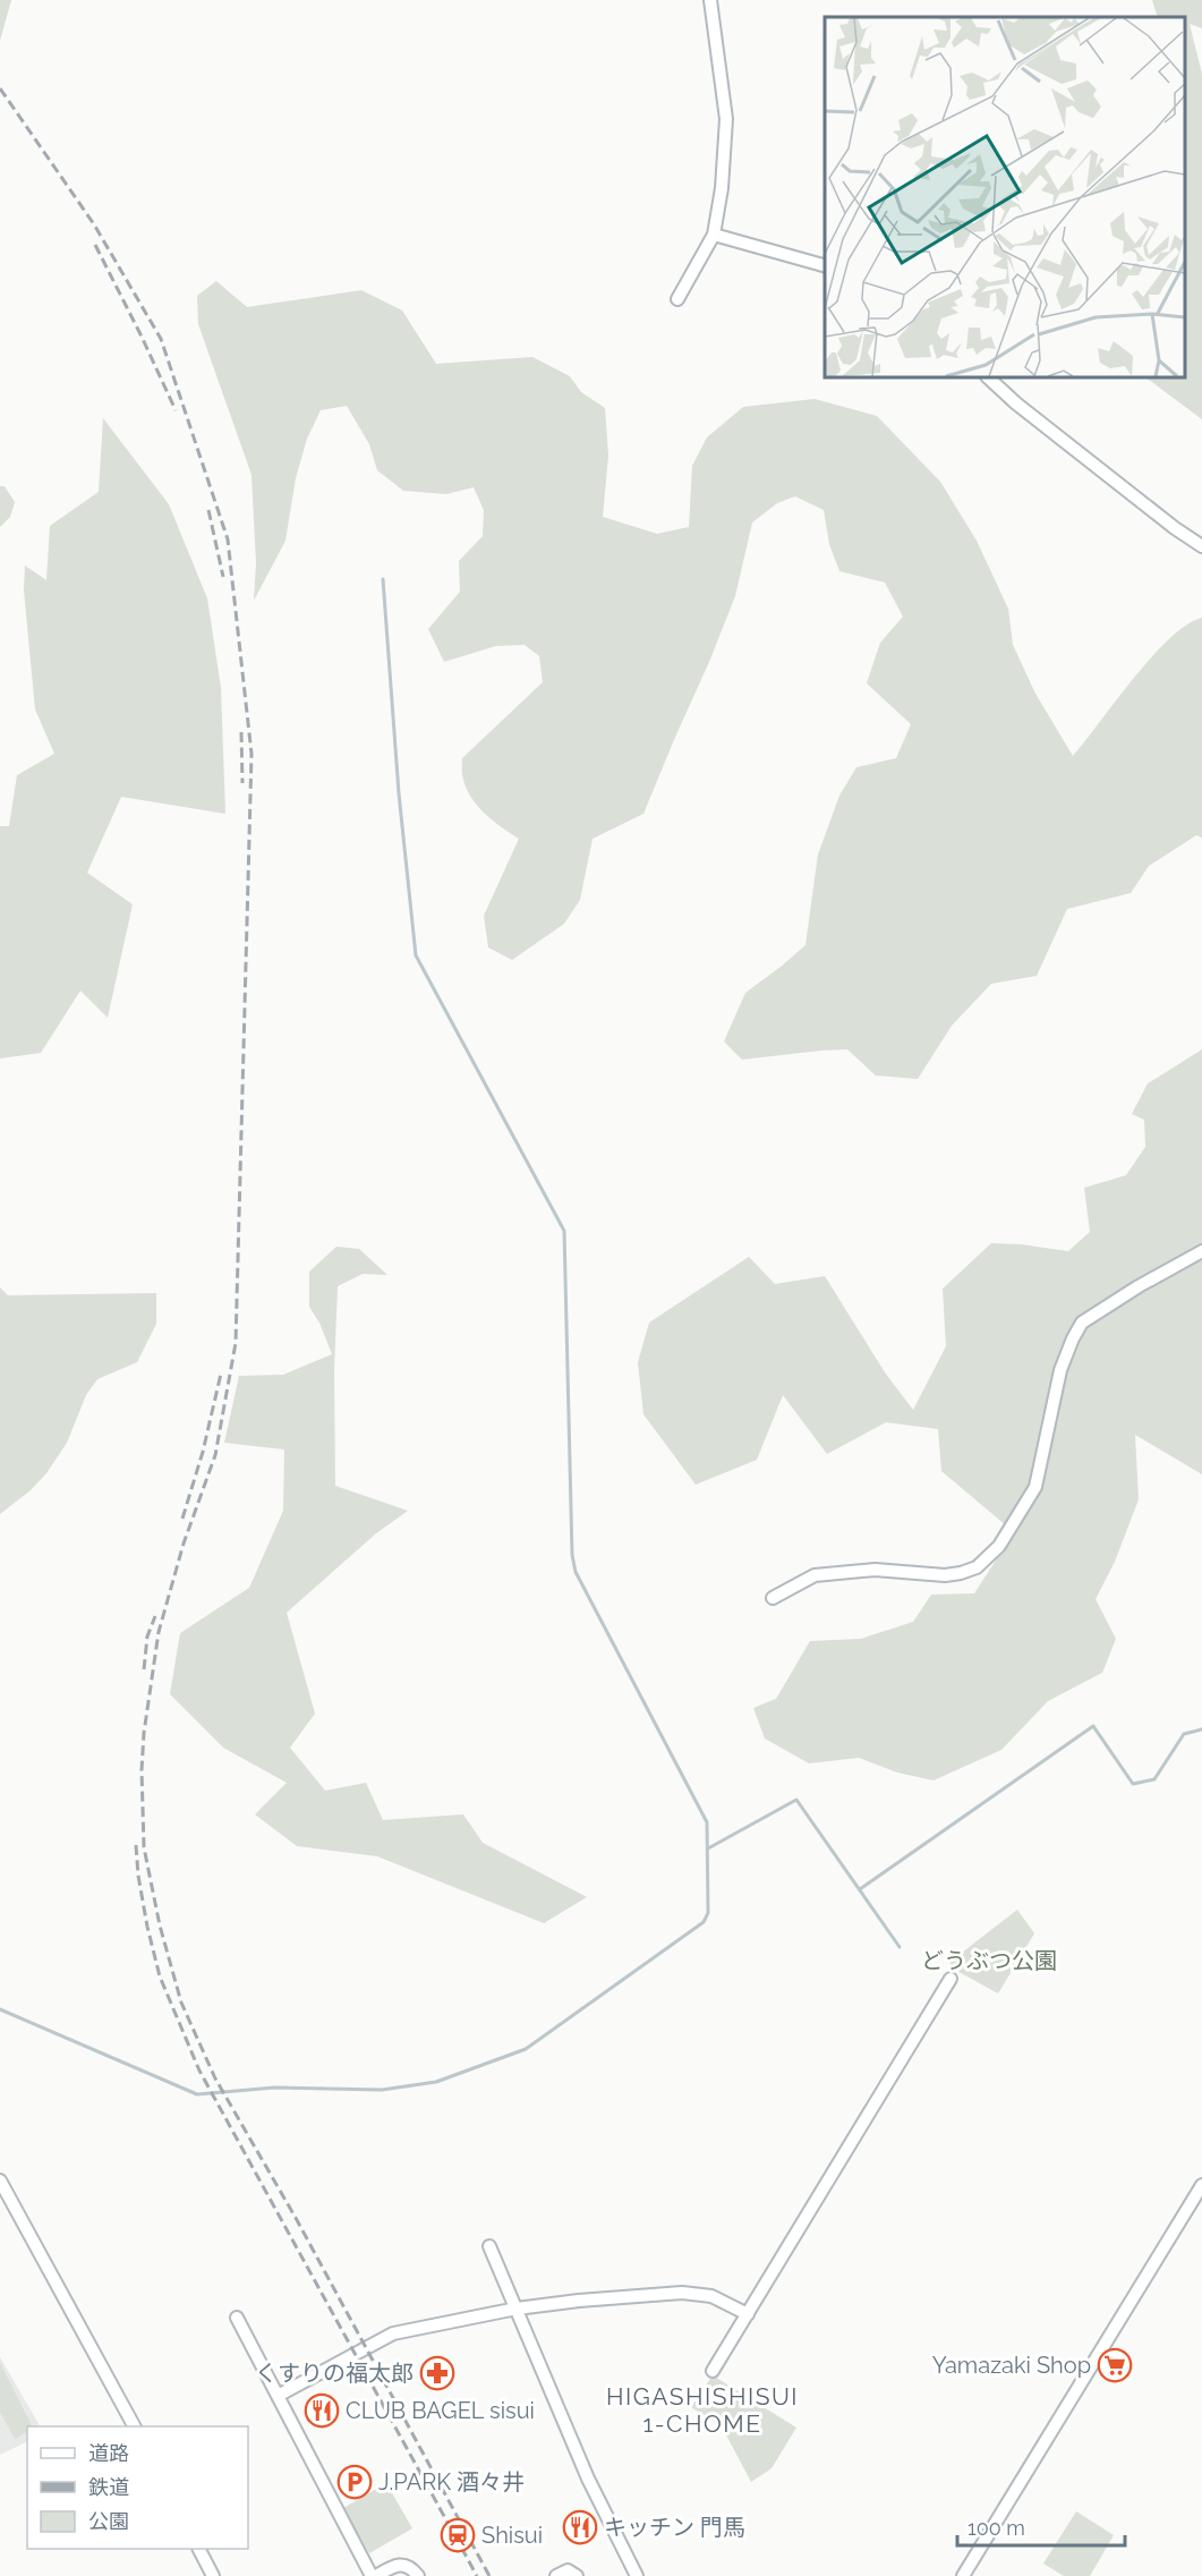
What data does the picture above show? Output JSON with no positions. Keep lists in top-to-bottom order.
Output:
{
  "districts": ["HIGASHISHISUI 1-CHOME"],
  "parks": ["どうぶつ公園"],
  "places": {
    "supermarket": ["Yamazaki Shop"],
    "pharmacy": ["くすりの福太郎"],
    "restaurant": ["CLUB BAGEL sisui", "キッチン 門馬"],
    "parking": ["J.PARK 酒々井"],
    "station": ["Shisui"]
  },
  "legend": ["道路", "鉄道", "公園"],
  "scale_bar": "100 m"
}
